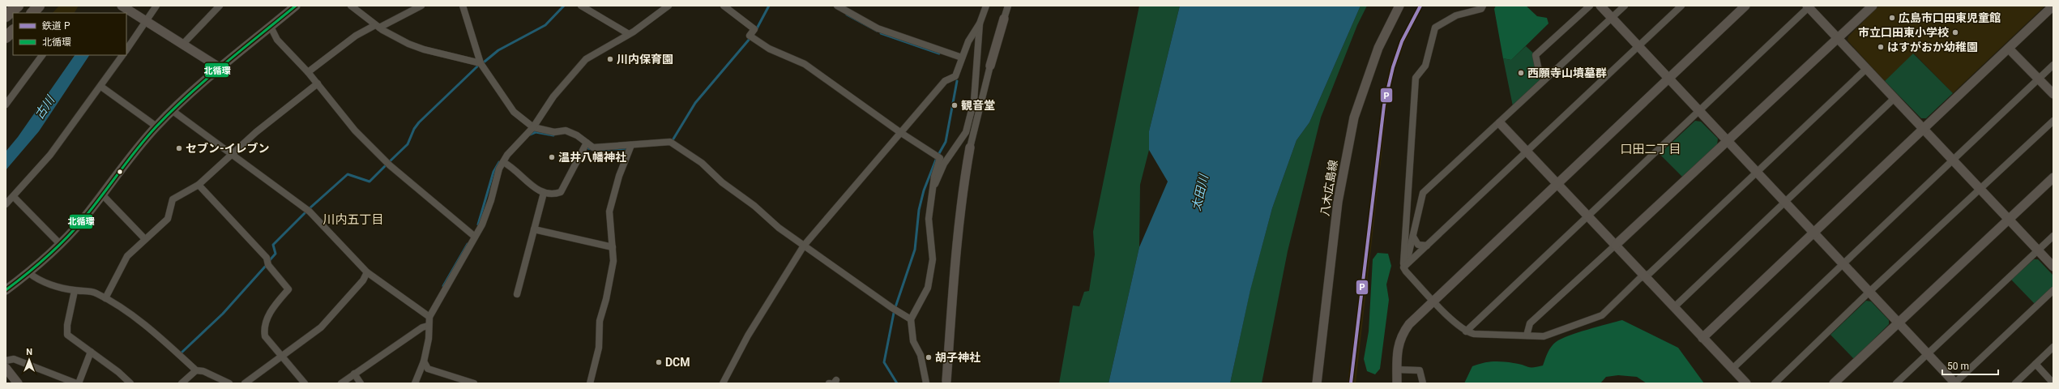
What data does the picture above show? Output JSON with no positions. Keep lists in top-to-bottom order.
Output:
{
  "streets": {
    "street": ["八木広島線"]
  },
  "districts": ["口田二丁目", "川内五丁目"],
  "water": ["古川", "太田川"],
  "places": [
    "広島市口田東児童館",
    "市立口田東小学校",
    "はすがおか幼稚園",
    "川内保育園",
    "西願寺山墳墓群",
    "観音堂",
    "セブン-イレブン",
    "温井八幡神社",
    "胡子神社",
    "DCM"
  ],
  "lines": ["rail line P", "transit line 北循環"],
  "legend": ["鉄道 P", "北循環"],
  "scale_bar": "50 m",
  "north": "top"
}
